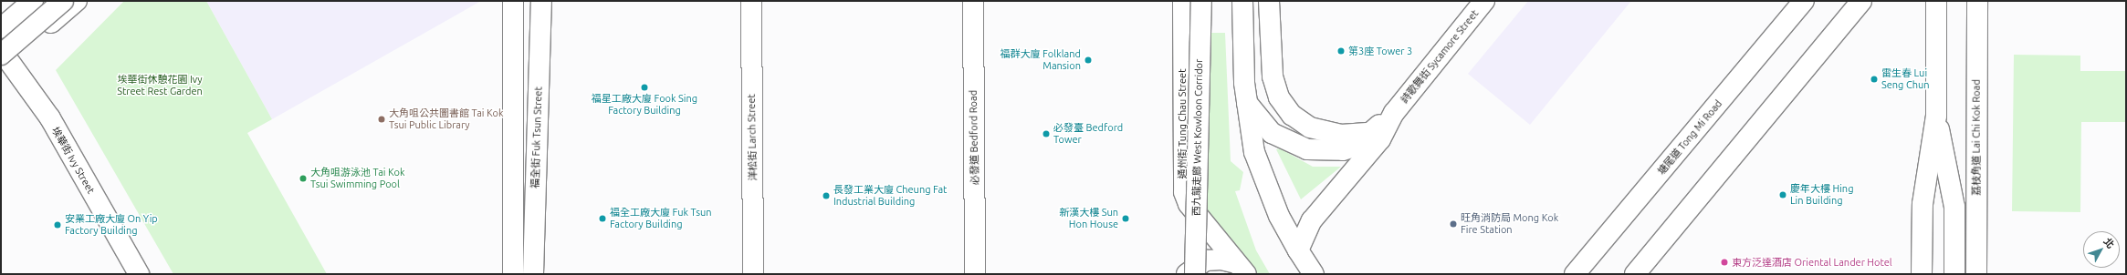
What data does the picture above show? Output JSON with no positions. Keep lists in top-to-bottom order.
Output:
{
  "streets": {
    "main road": [
      "詩歌舞街 Sycamore Street",
      "通州街 Tung Chau Street",
      "福全街 Fuk Tsun Street",
      "洋松街 Larch Street",
      "必發道 Bedford Road",
      "西九龍走廊 West Kowloon Corridor",
      "塘尾道 Tong Mi Road",
      "荔枝角道 Lai Chi Kok Road",
      "埃華街 Ivy Street"
    ]
  },
  "parks": ["埃華街休憩花園 Ivy Street Rest Garden"],
  "places": [
    "第3座 Tower 3",
    "福群大廈 Folkland Mansion",
    "雷生春 Lui Seng Chun",
    "福星工廠大廈 Fook Sing Factory Building",
    "大角咀公共圖書館 Tai Kok Tsui Public Library",
    "必發臺 Bedford Tower",
    "大角咀游泳池 Tai Kok Tsui Swimming Pool",
    "慶年大樓 Hing Lin Building",
    "長發工業大廈 Cheung Fat Industrial Building",
    "福全工廠大廈 Fuk Tsun Factory Building",
    "新漢大樓 Sun Hon House",
    "旺角消防局 Mong Kok Fire Station",
    "安業工廠大廈 On Yip Factory Building",
    "東方泛達酒店 Oriental Lander Hotel"
  ],
  "north": "top right"
}
